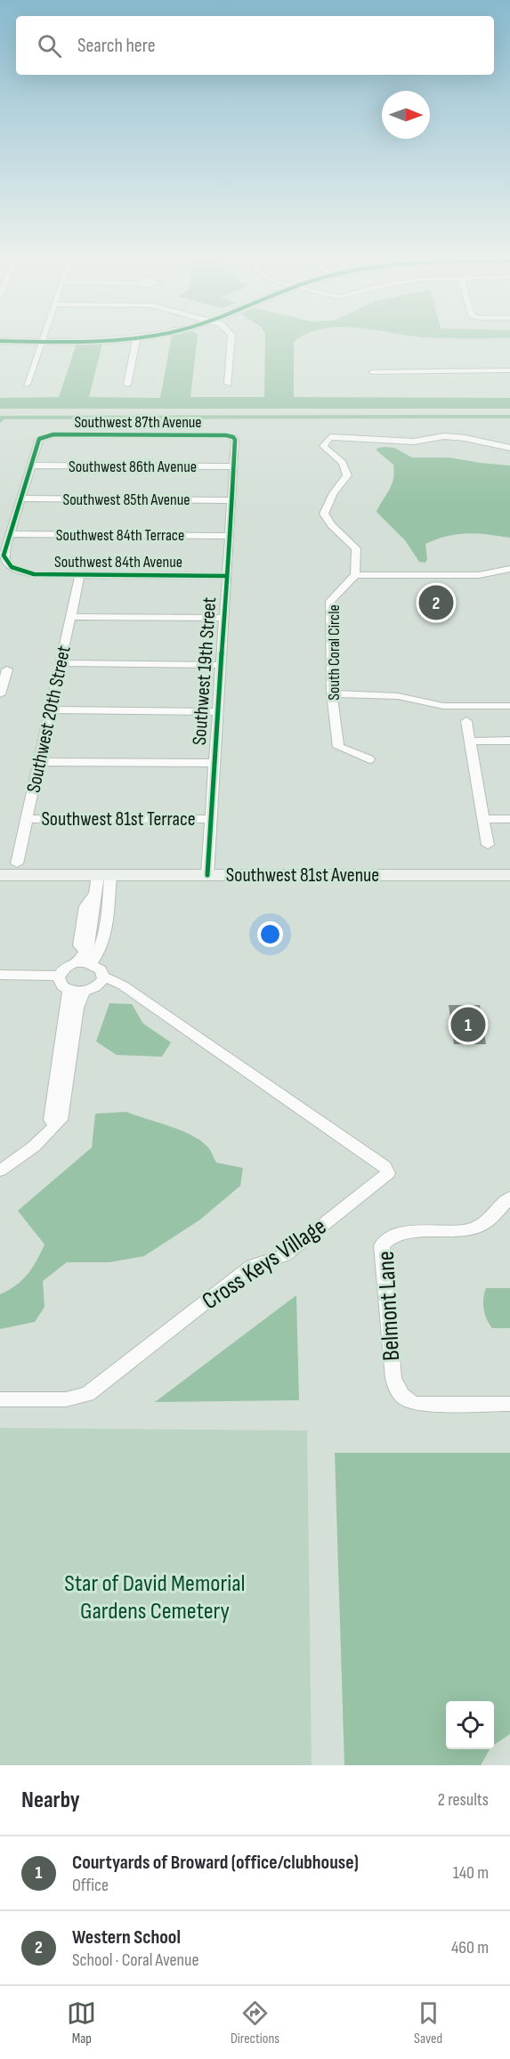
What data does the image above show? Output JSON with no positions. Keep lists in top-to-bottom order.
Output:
{
  "streets": {
    "street": [
      "Southwest 87th Avenue",
      "Southwest 86th Avenue",
      "Southwest 85th Avenue",
      "Southwest 84th Terrace",
      "Southwest 84th Avenue",
      "South Coral Circle",
      "Southwest 19th Street",
      "Southwest 20th Street",
      "Southwest 81st Terrace",
      "Southwest 81st Avenue",
      "Cross Keys Village",
      "Belmont Lane"
    ]
  },
  "crossings": [
    ["Southwest 87th Avenue", "Southwest 86th Avenue"],
    ["Southwest 87th Avenue", "Southwest 19th Street"],
    ["Southwest 86th Avenue", "Southwest 19th Street"],
    ["Southwest 85th Avenue", "Southwest 19th Street"],
    ["Southwest 84th Terrace", "Southwest 84th Avenue"],
    ["Southwest 84th Terrace", "Southwest 19th Street"],
    ["Southwest 84th Avenue", "Southwest 19th Street"],
    ["Southwest 84th Avenue", "Southwest 20th Street"],
    ["Southwest 19th Street", "Southwest 81st Terrace"],
    ["Southwest 19th Street", "Southwest 81st Avenue"],
    ["Southwest 20th Street", "Southwest 81st Terrace"],
    ["Southwest 20th Street", "Southwest 81st Avenue"]
  ],
  "parks": ["Star of David Memorial Gardens Cemetery"],
  "north": "right",
  "page": {
    "search": "Search here",
    "pins": ["2", "1"],
    "heading": ["Nearby", "2 results"],
    "list": [
      {
        "mark": "1",
        "name": "Courtyards of Broward (office/clubhouse)",
        "note": "Office",
        "value": "140 m"
      },
      {
        "mark": "2",
        "name": "Western School",
        "note": "School · Coral Avenue",
        "value": "460 m"
      }
    ],
    "nav": ["Map", "Directions", "Saved"]
  }
}
